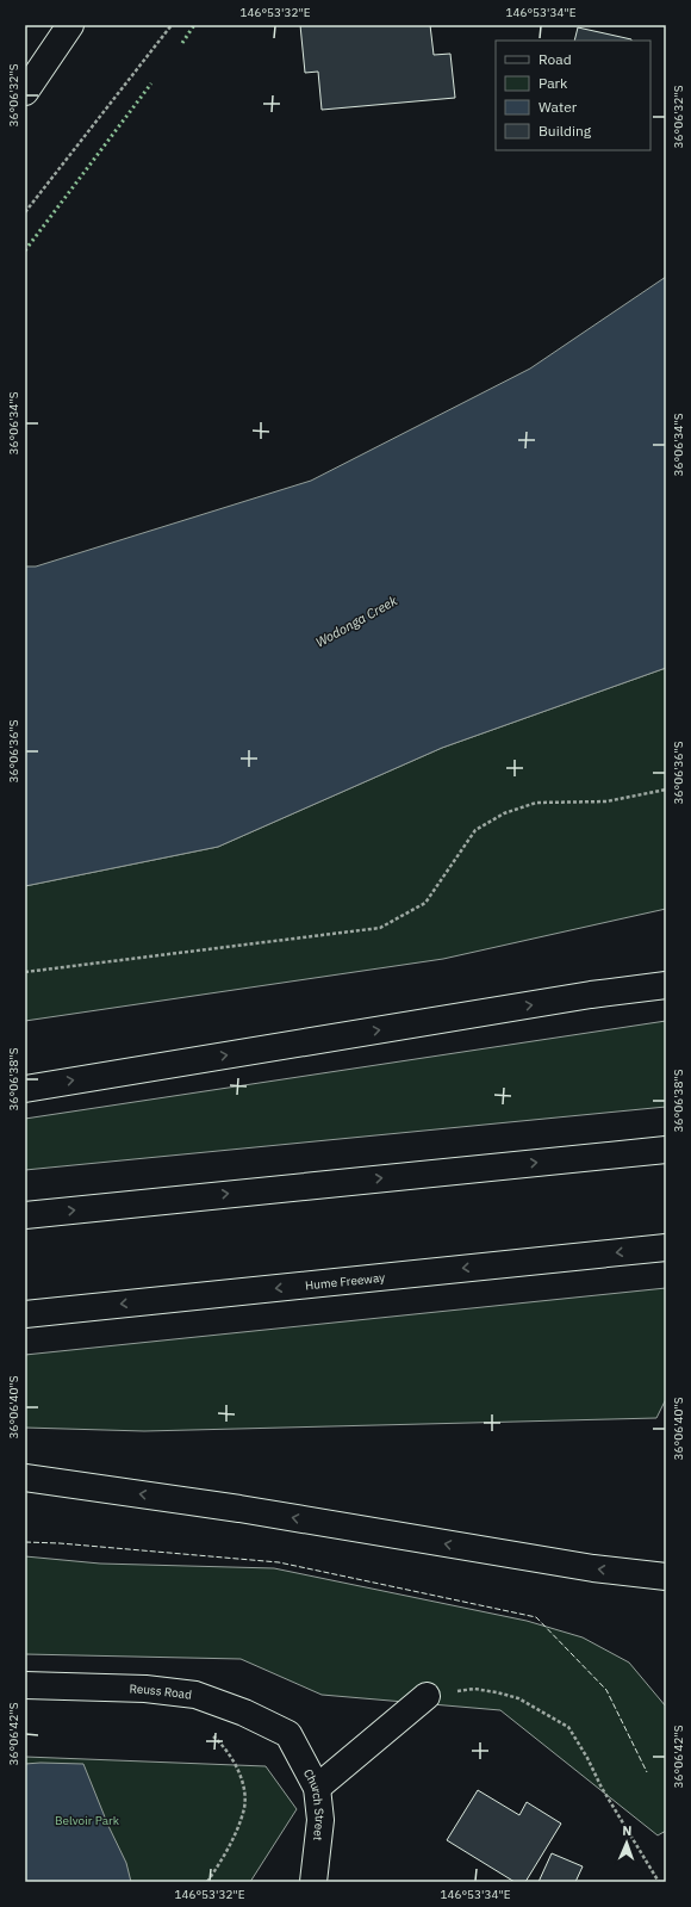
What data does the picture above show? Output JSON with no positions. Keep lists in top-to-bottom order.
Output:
{
  "streets": {
    "main road": ["Hume Freeway", "Reuss Road", "Church Street"]
  },
  "crossings": [
    ["Reuss Road", "Church Street"]
  ],
  "water": ["Wodonga Creek"],
  "parks": ["Belvoir Park"],
  "legend": [
    "Road",
    "Park",
    "Water",
    "Building"
  ],
  "north": "top",
  "coordinates": [
    "146°53'32\"E",
    "146°53'34\"E",
    "36°06'32\"S",
    "36°06'34\"S",
    "36°06'36\"S",
    "36°06'38\"S",
    "36°06'40\"S",
    "36°06'42\"S"
  ]
}
